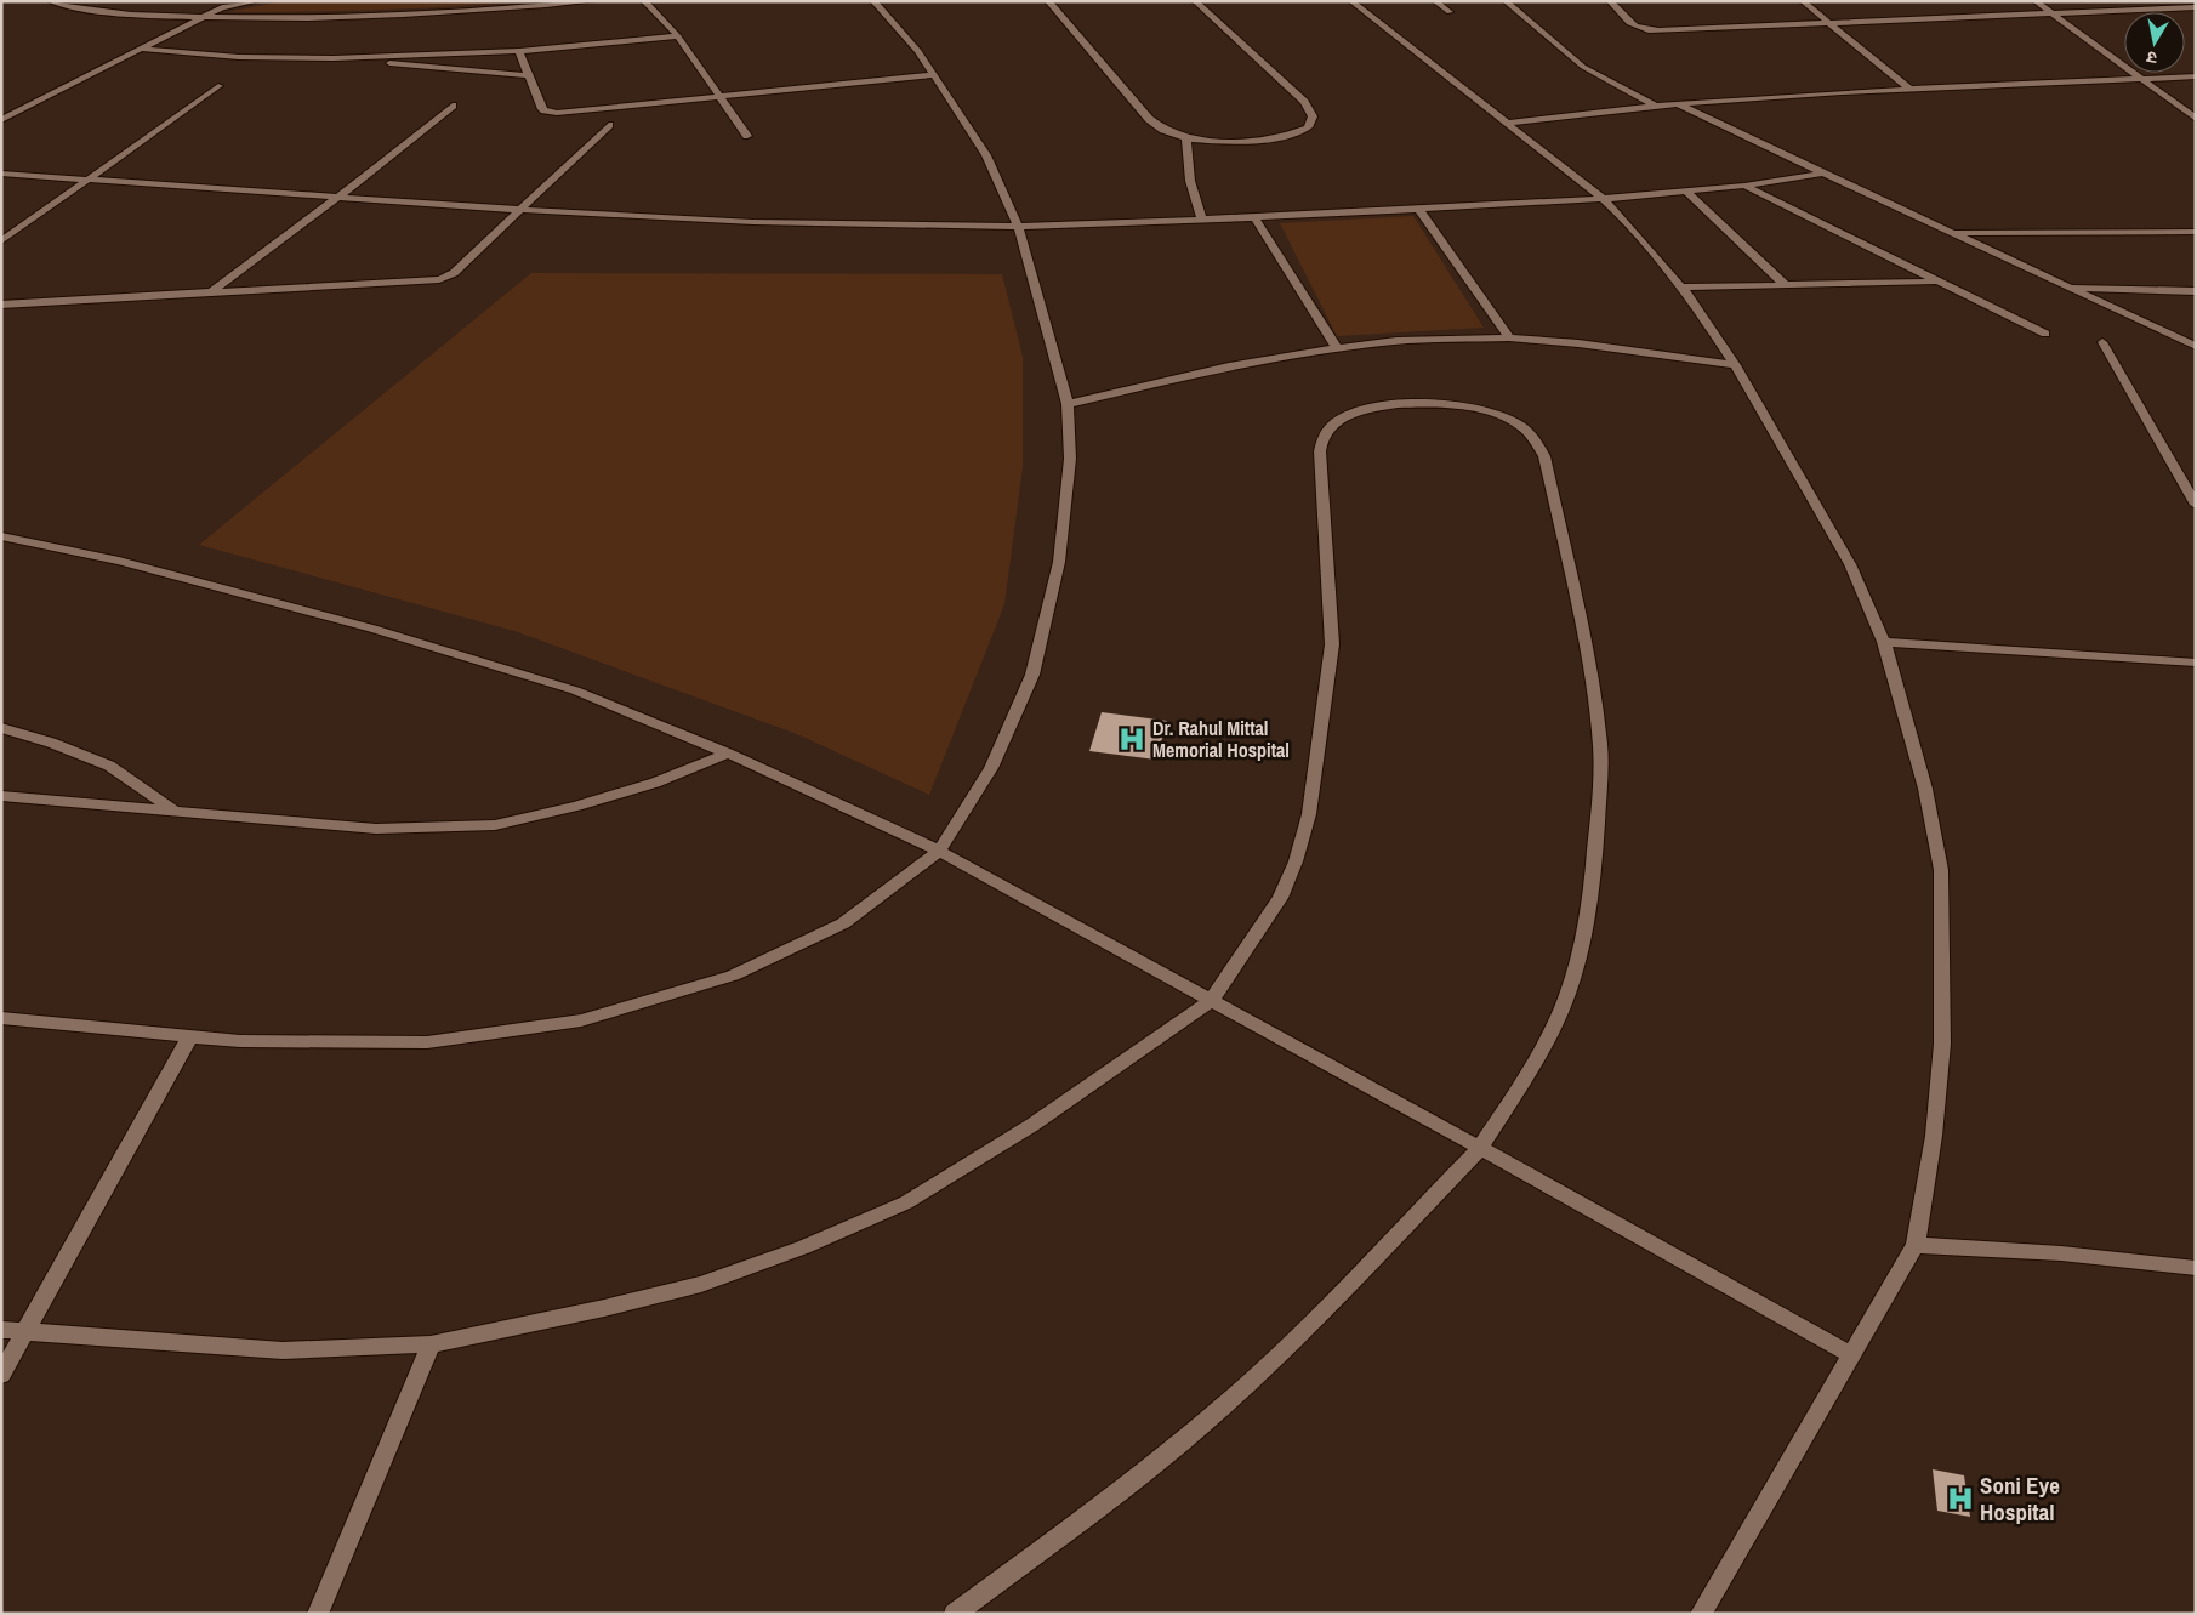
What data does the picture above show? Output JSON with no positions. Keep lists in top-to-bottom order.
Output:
{
  "places": {
    "hospital": ["Dr. Rahul Mittal Memorial Hospital", "Soni Eye Hospital"]
  },
  "north": "bottom"
}
